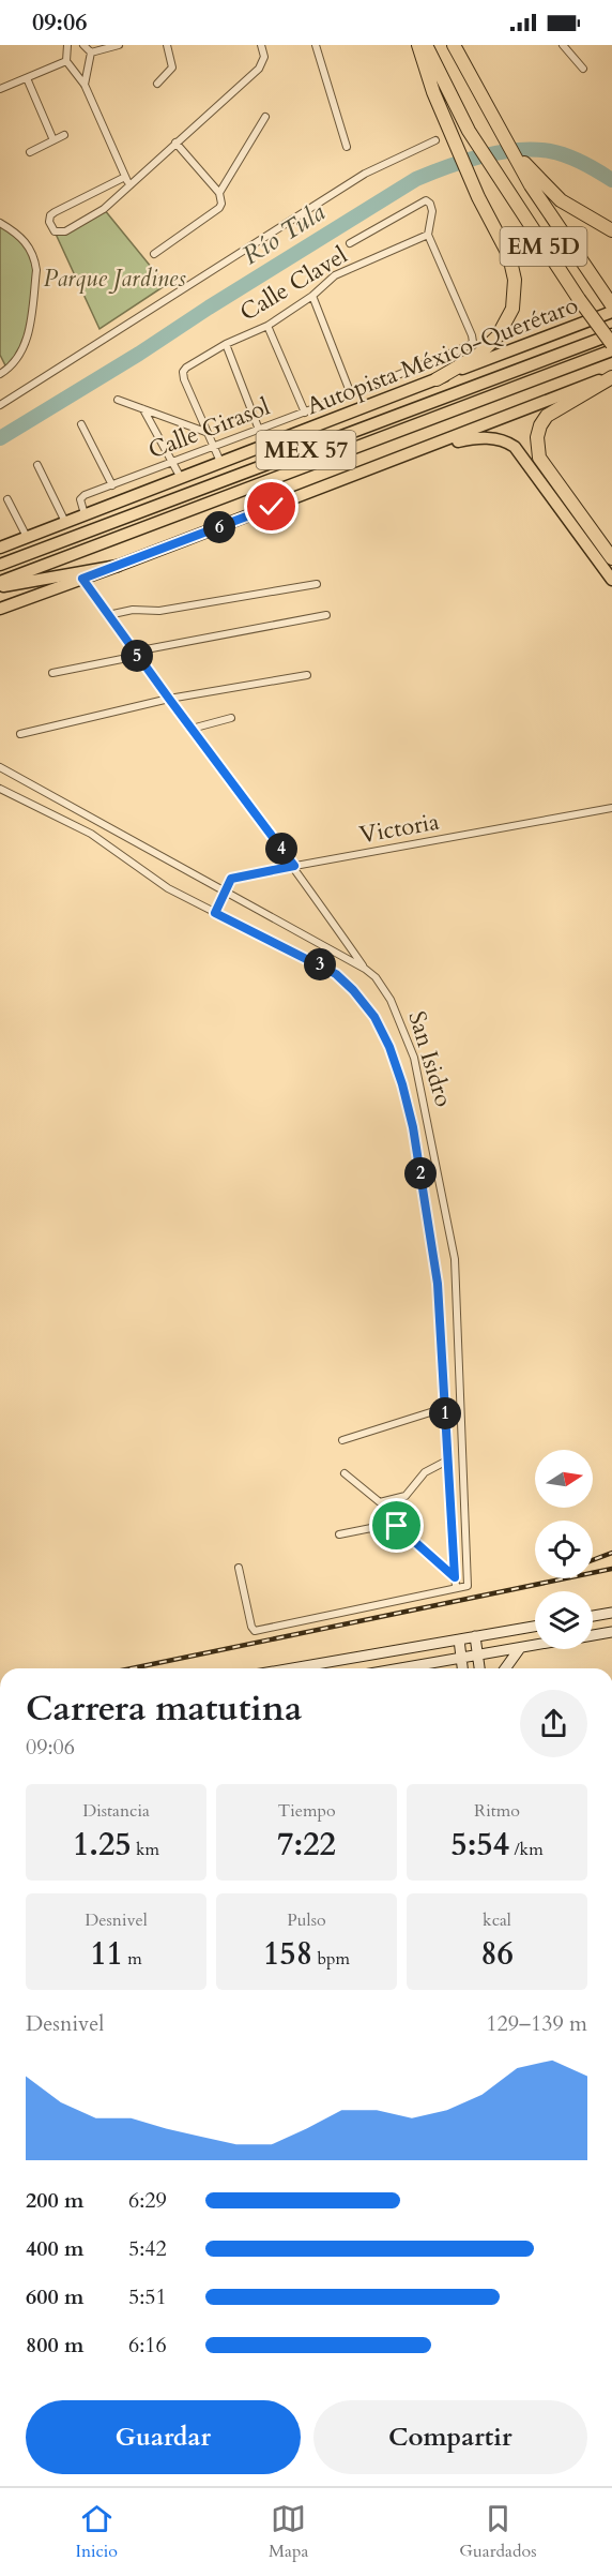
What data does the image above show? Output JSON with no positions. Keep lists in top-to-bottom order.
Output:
{
  "streets": {
    "highway": ["EM 5D"],
    "main road": ["Autopista México-Querétaro", "MEX 57"],
    "street": [
      "Calle Clavel",
      "Calle Girasol",
      "Victoria",
      "San Isidro"
    ]
  },
  "crossings": [
    ["Calle Clavel", "Calle Girasol"],
    ["Autopista México-Querétaro", "Calle Girasol"],
    ["Victoria", "San Isidro"]
  ],
  "water": ["Río Tula"],
  "parks": ["Parque Jardines"],
  "north": "right",
  "page": {
    "status": "09:06",
    "pins": [
      "6",
      "5",
      "4",
      "3",
      "2",
      "1"
    ],
    "heading": ["Carrera matutina", "09:06"],
    "stats": [
      ["Distancia", "1.25 km"],
      ["Tiempo", "7:22"],
      ["Ritmo", "5:54 /km"],
      ["Desnivel", "11 m"],
      ["Pulso", "158 bpm"],
      ["kcal", "86"]
    ],
    "chart": ["Desnivel", "129–139 m"],
    "list": [
      {
        "name": "200 m",
        "note": "6:29"
      },
      {
        "name": "400 m",
        "note": "5:42"
      },
      {
        "name": "600 m",
        "note": "5:51"
      },
      {
        "name": "800 m",
        "note": "6:16"
      }
    ],
    "buttons": ["Guardar", "Compartir"],
    "tabs": ["Inicio", "Mapa", "Guardados"]
  }
}
